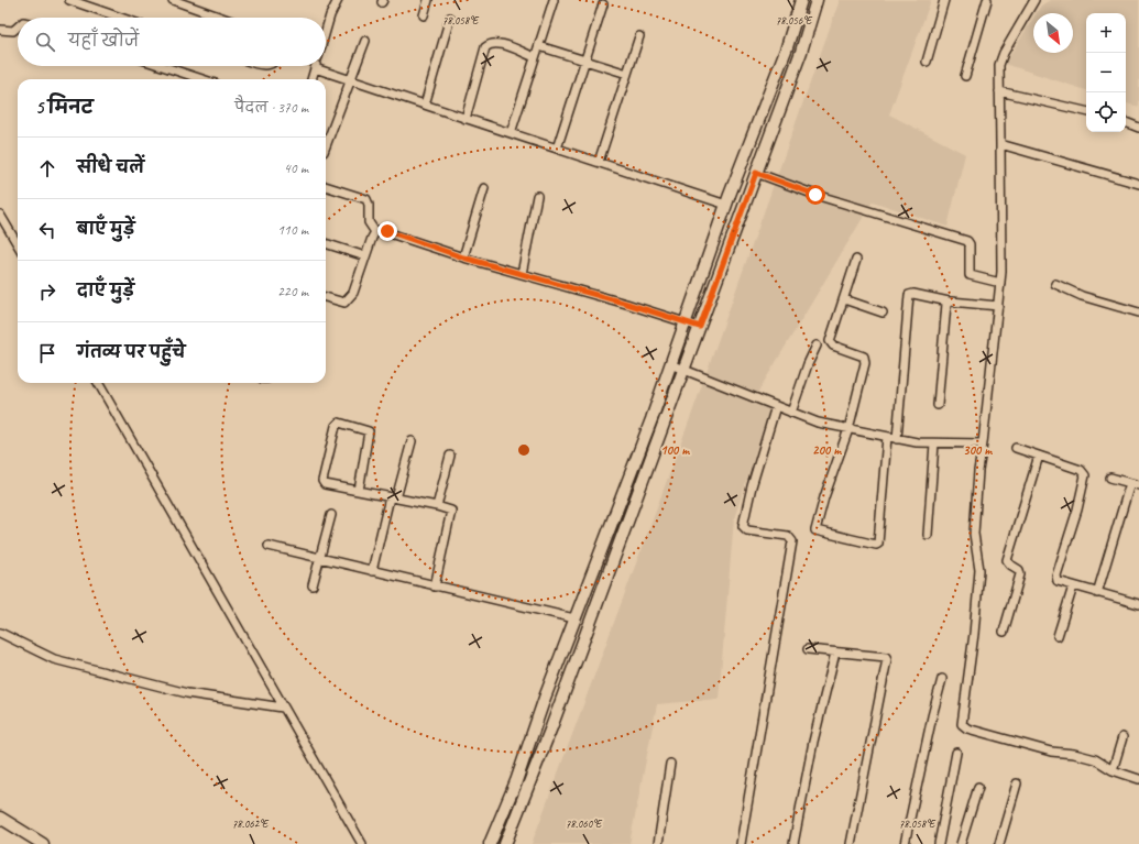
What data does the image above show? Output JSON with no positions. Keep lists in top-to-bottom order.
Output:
{
  "north": "bottom right",
  "page": {
    "map_buttons": ["+", "−"],
    "search": "यहाँ खोजें",
    "heading": ["5 मिनट", "पैदल · 370 m"],
    "list": [
      ["सीधे चलें", "40 m"],
      ["बाएँ मुड़ें", "110 m"],
      ["दाएँ मुड़ें", "220 m"],
      "गंतव्य पर पहुँचे"
    ]
  },
  "coordinates": [
    "78.058°E",
    "78.056°E",
    "78.062°E",
    "78.060°E"
  ],
  "rings": ["100 m", "200 m", "300 m"]
}
